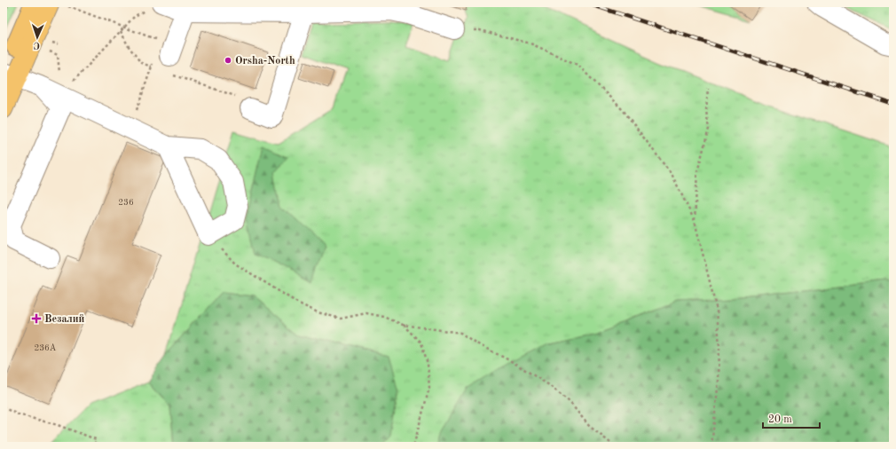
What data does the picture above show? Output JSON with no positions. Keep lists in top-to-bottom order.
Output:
{
  "places": {
    "other": ["Orsha-North"],
    "health": ["Везалий"]
  },
  "house_numbers": ["236", "236А"],
  "scale_bar": "20 m",
  "north": "bottom"
}
